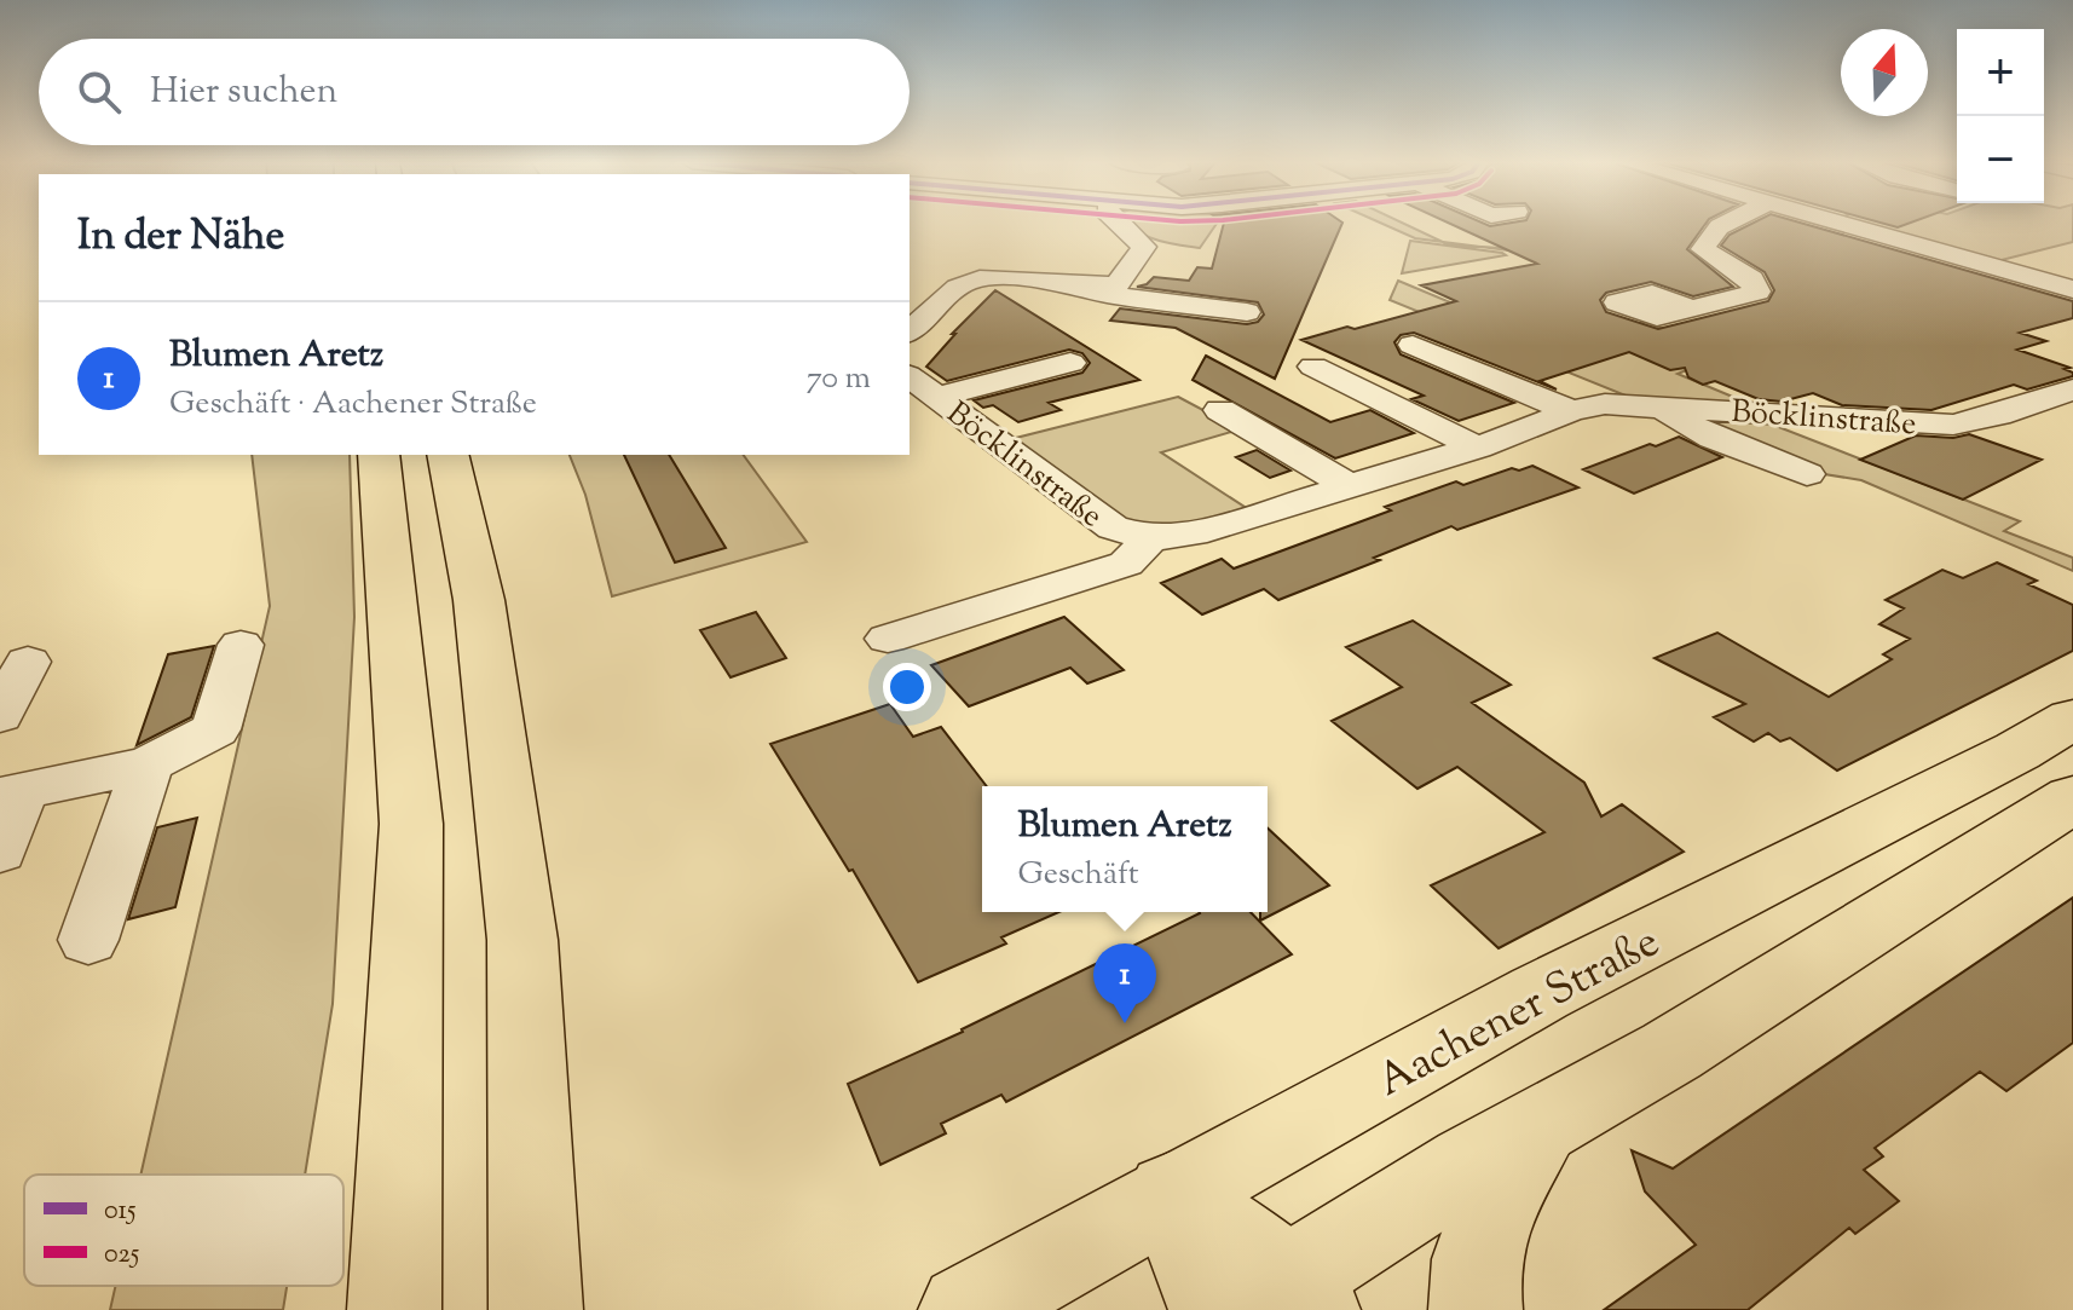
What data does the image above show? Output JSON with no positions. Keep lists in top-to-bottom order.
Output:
{
  "streets": {
    "main road": ["Aachener Straße"],
    "street": ["Böcklinstraße"]
  },
  "legend": ["015", "025"],
  "north": "top",
  "page": {
    "map_buttons": ["+", "−"],
    "search": "Hier suchen",
    "heading": "In der Nähe",
    "list": [
      {
        "mark": "1",
        "name": "Blumen Aretz",
        "note": "Geschäft · Aachener Straße",
        "value": "70 m"
      }
    ],
    "popup": ["Blumen Aretz", "Geschäft"],
    "pins": "1"
  }
}
